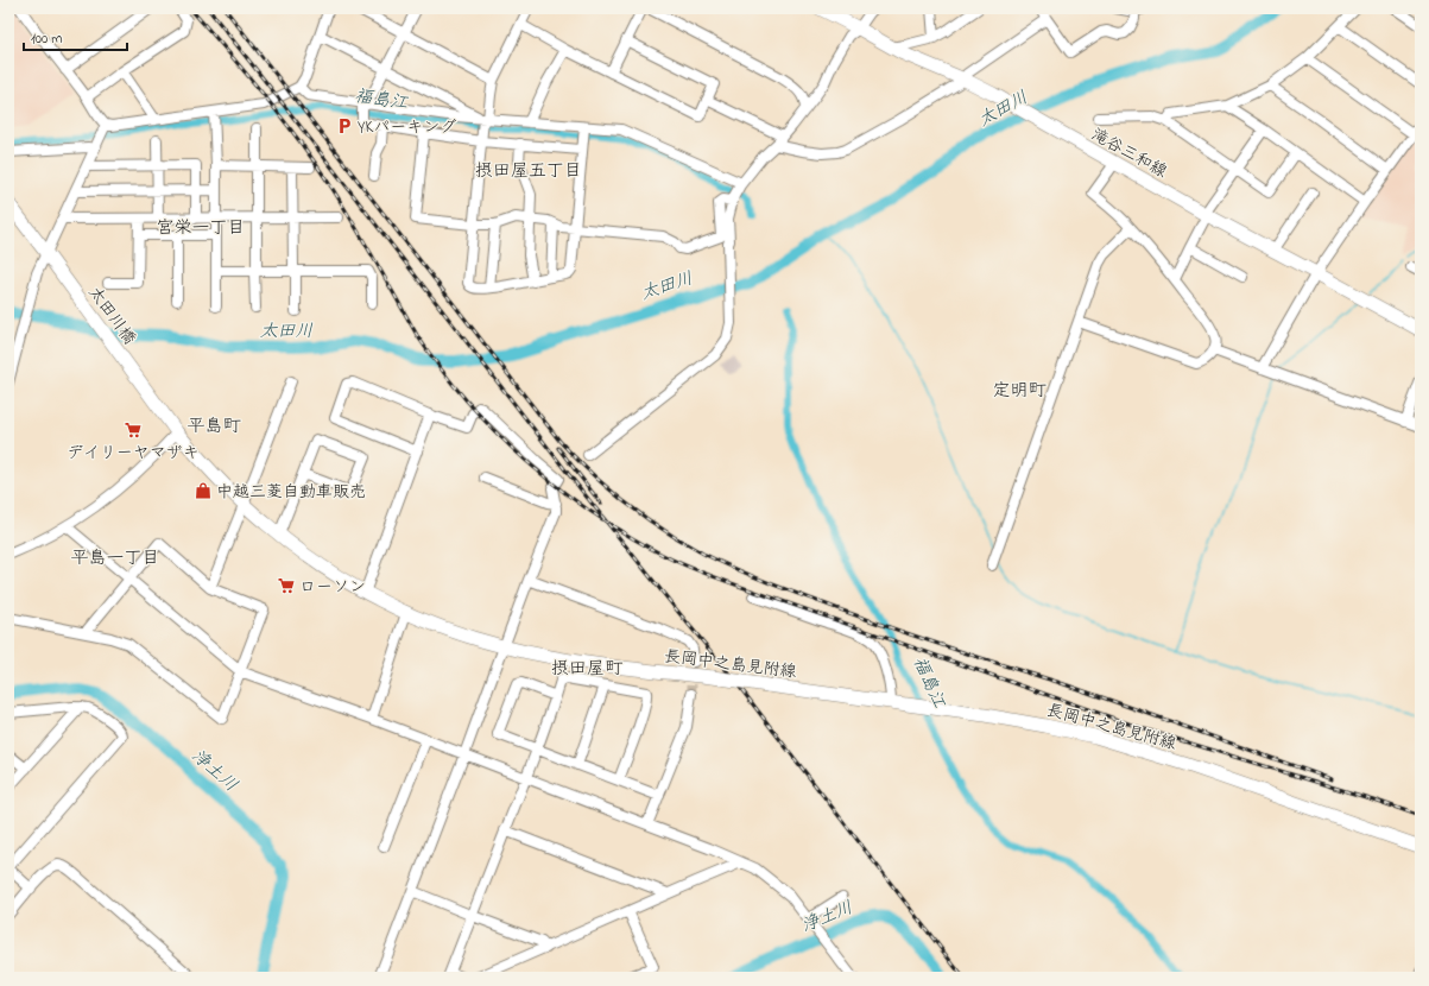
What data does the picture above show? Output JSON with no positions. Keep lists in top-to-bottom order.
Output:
{
  "streets": {
    "main road": ["滝谷三和線", "太田川橋", "長岡中之島見附線"]
  },
  "crossings": [
    ["太田川橋", "長岡中之島見附線"]
  ],
  "districts": [
    "摂田屋五丁目",
    "宮栄一丁目",
    "定明町",
    "平島町",
    "平島一丁目",
    "摂田屋町"
  ],
  "water": ["福島江", "太田川", "浄土川"],
  "places": {
    "parking": ["YKパーキング"],
    "supermarket": ["デイリーヤマザキ", "ローソン"],
    "shop": ["中越三菱自動車販売"]
  },
  "scale_bar": "100 m"
}
